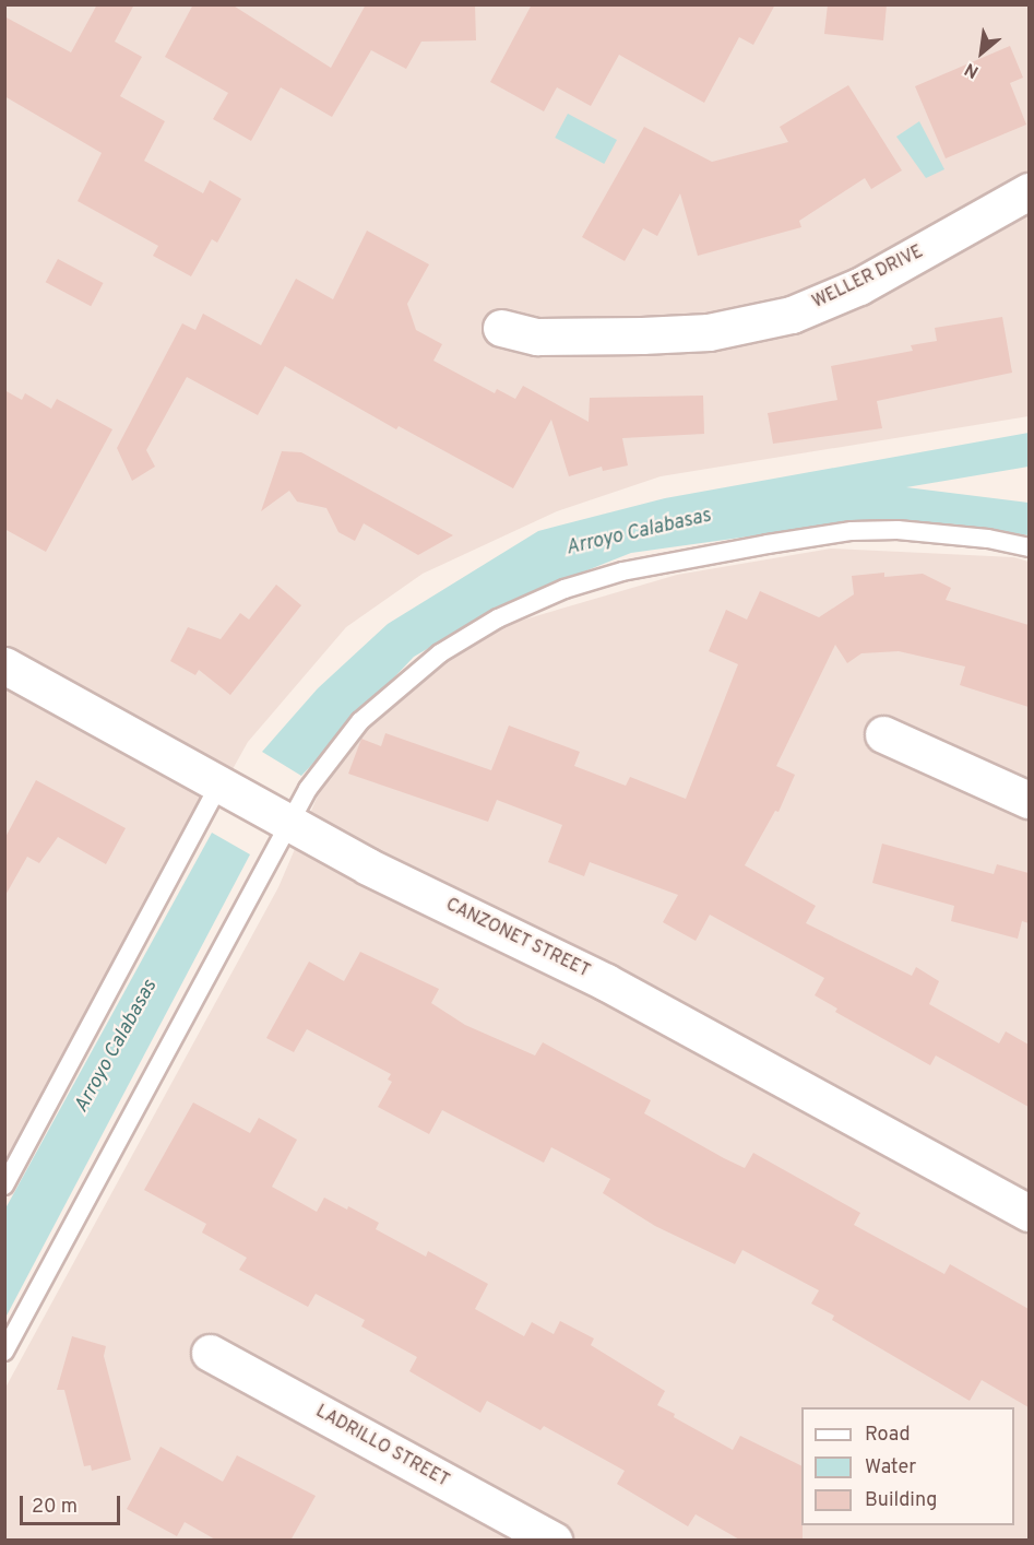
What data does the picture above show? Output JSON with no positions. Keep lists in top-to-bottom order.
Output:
{
  "streets": {
    "street": ["WELLER DRIVE", "CANZONET STREET", "LADRILLO STREET"]
  },
  "water": ["Arroyo Calabasas"],
  "legend": ["Road", "Water", "Building"],
  "scale_bar": "20 m",
  "north": "bottom left"
}
